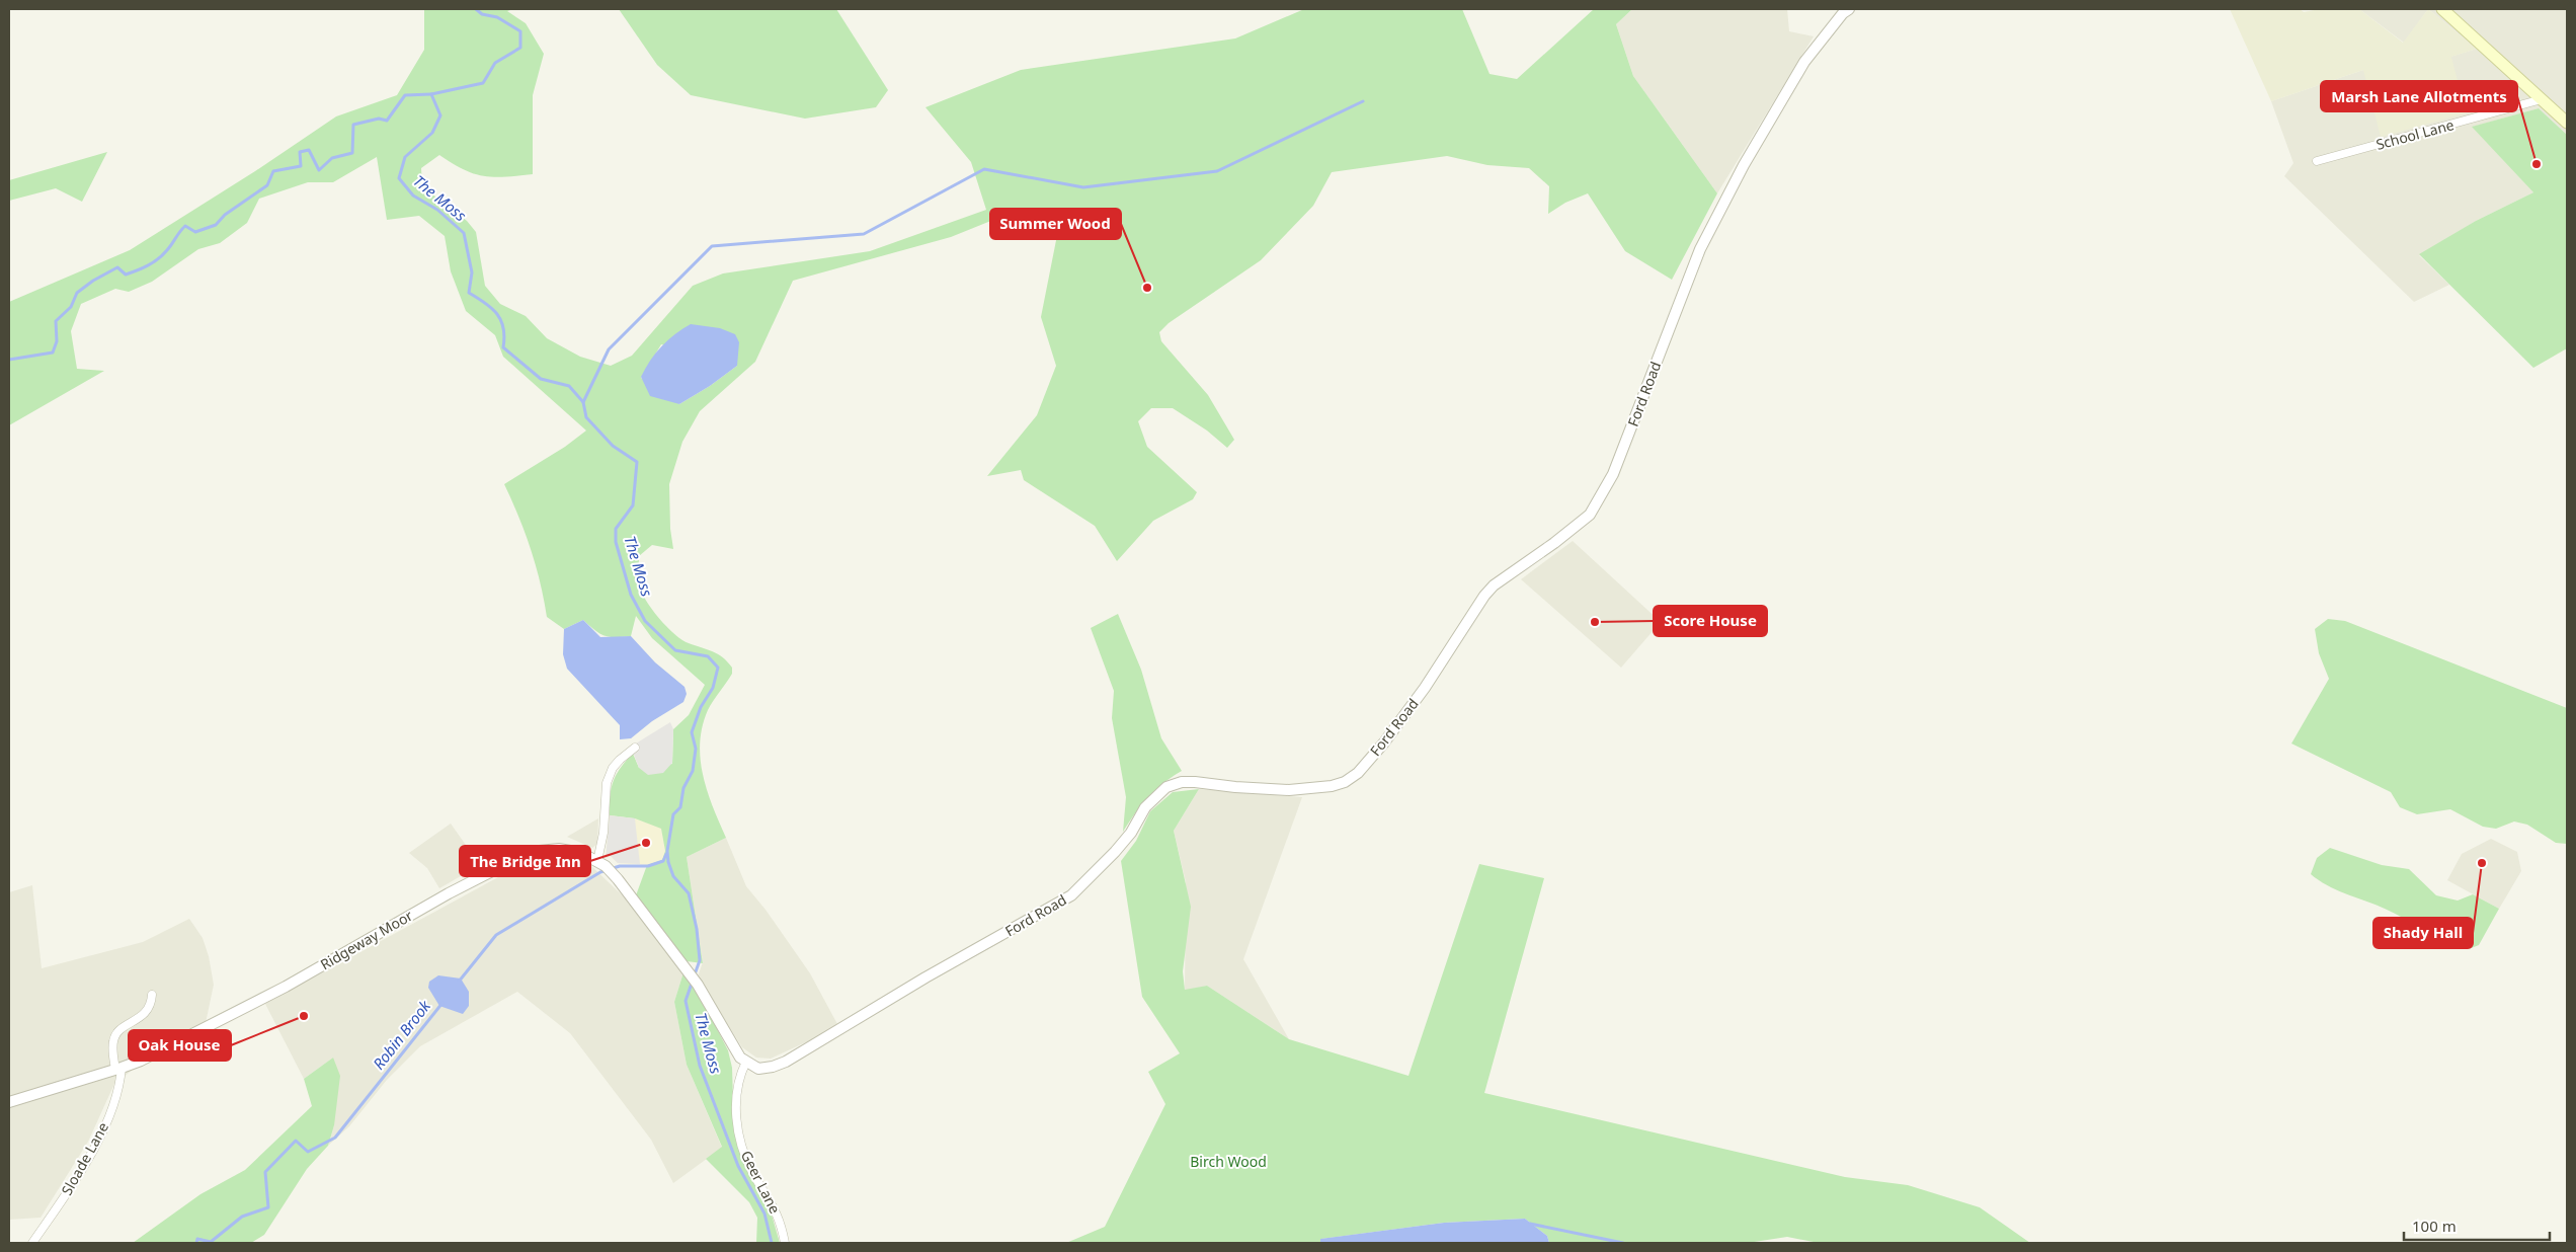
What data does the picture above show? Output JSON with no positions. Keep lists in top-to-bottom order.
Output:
{
  "streets": {
    "street": [
      "School Lane",
      "Ford Road",
      "Ridgeway Moor",
      "Sloade Lane",
      "Geer Lane"
    ]
  },
  "crossings": [
    ["Ford Road", "Geer Lane"],
    ["Ridgeway Moor", "Sloade Lane"]
  ],
  "water": ["The Moss", "Robin Brook"],
  "parks": ["Birch Wood"],
  "places": [
    "Marsh Lane Allotments",
    "Summer Wood",
    "Score House",
    "The Bridge Inn",
    "Shady Hall",
    "Oak House"
  ],
  "scale_bar": "100 m"
}
